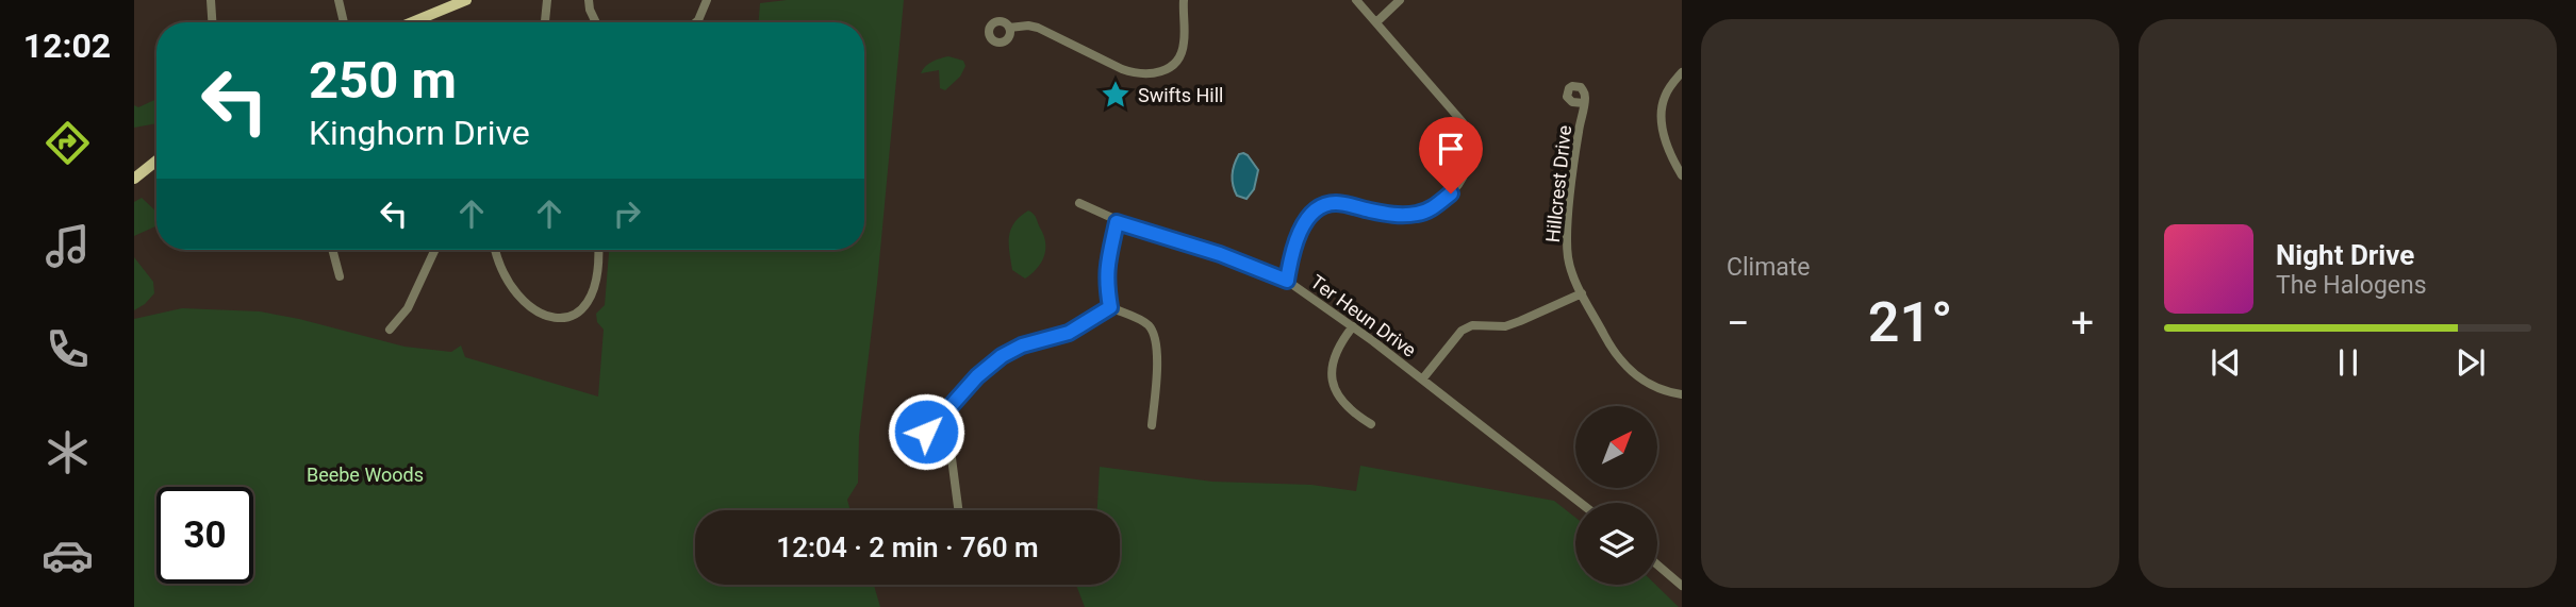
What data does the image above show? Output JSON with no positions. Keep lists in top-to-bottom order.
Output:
{
  "streets": {
    "street": ["Hillcrest Drive", "Ter Heun Drive"]
  },
  "parks": ["Beebe Woods"],
  "places": {
    "place": ["Swifts Hill"]
  },
  "north": "top right",
  "page": {
    "tabs": "12:02",
    "tile": "Climate",
    "turn": ["250 m", "Kinghorn Drive"],
    "song": ["Night Drive", "The Halogens"],
    "heat": ["−", "21°", "+"],
    "limit": "30",
    "trip": "12:04 · 2 min · 760 m"
  }
}
